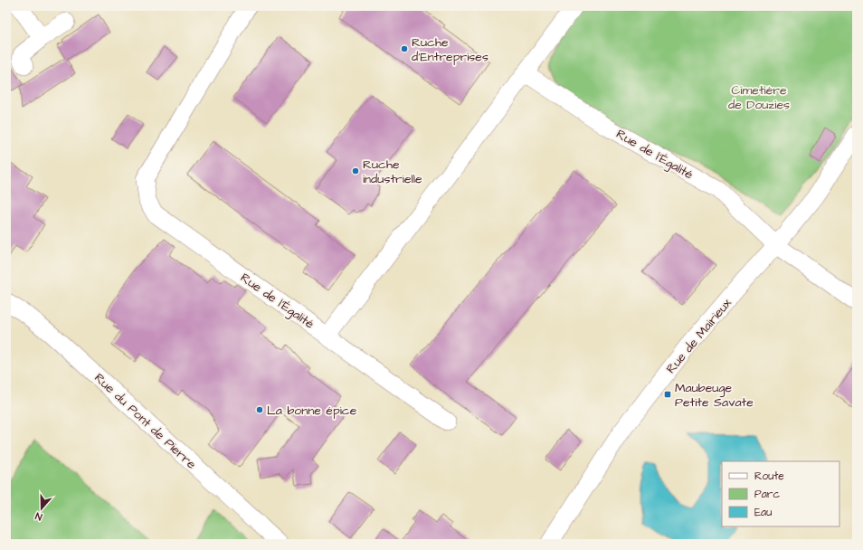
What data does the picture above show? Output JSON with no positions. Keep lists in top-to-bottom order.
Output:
{
  "streets": {
    "street": ["Rue de l'Égalité", "Rue de Mairieux", "Rue du Pont de Pierre"]
  },
  "crossings": [
    ["Rue de l'Égalité", "Rue de Mairieux"]
  ],
  "parks": ["Cimetière de Douzies"],
  "places": {
    "other": ["Ruche d'Entreprises", "Ruche industrielle", "La bonne épice"],
    "transit": ["Maubeuge Petite Savate"]
  },
  "legend": ["Route", "Parc", "Eau"],
  "north": "bottom"
}
